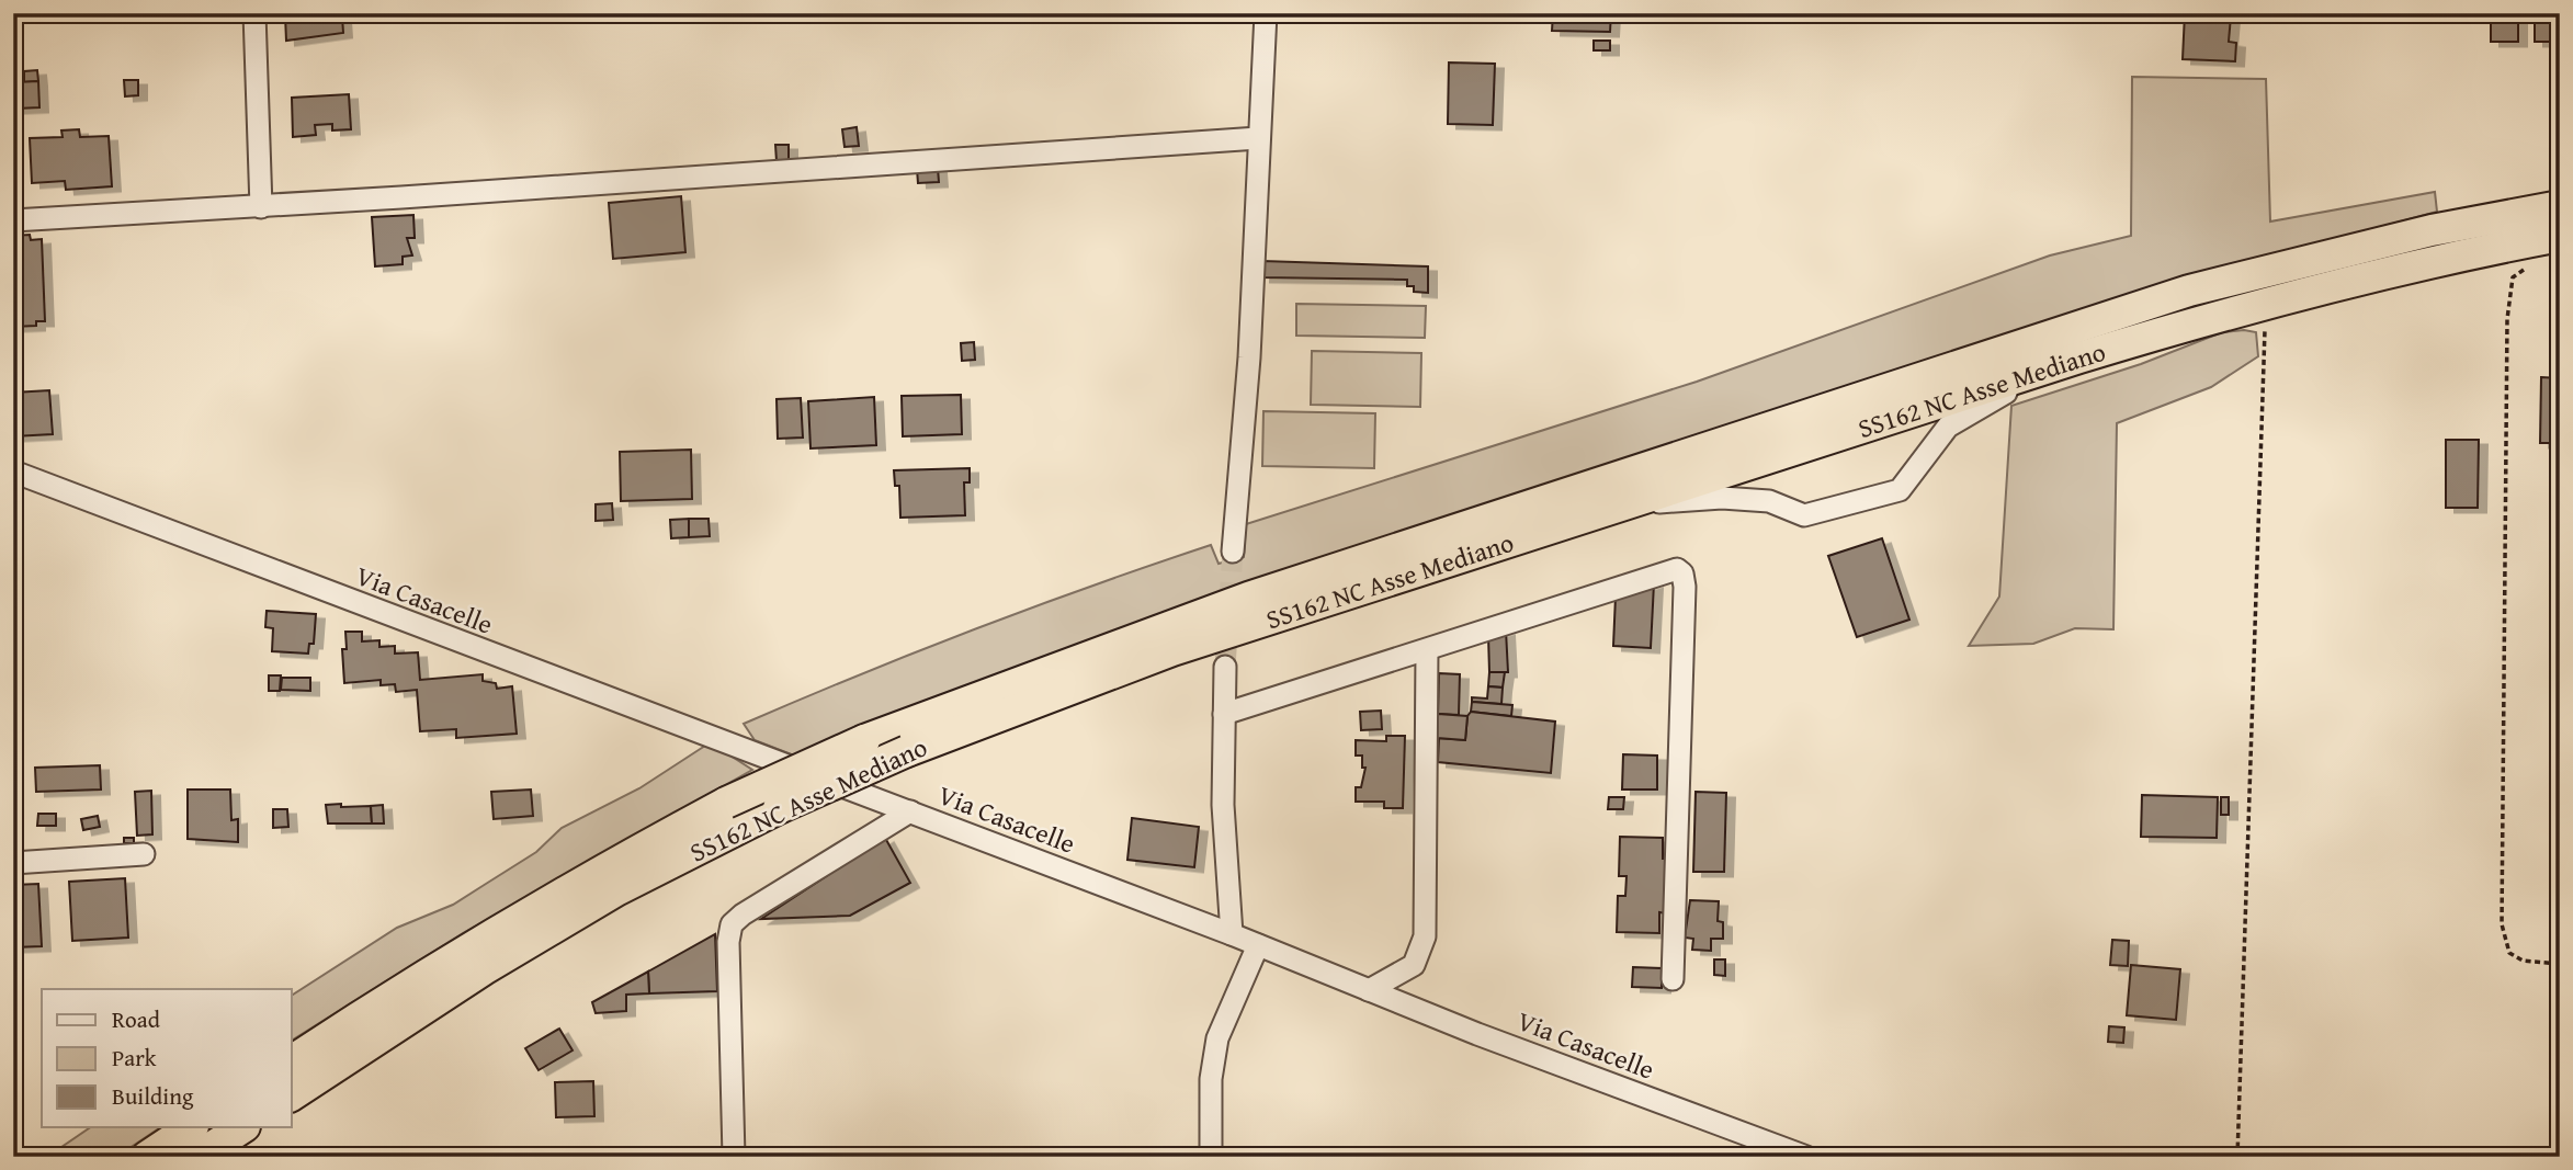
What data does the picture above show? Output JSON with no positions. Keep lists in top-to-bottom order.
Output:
{
  "streets": {
    "highway": ["SS162 NC Asse Mediano"],
    "street": ["Via Casacelle"]
  },
  "legend": ["Road", "Park", "Building"]
}
